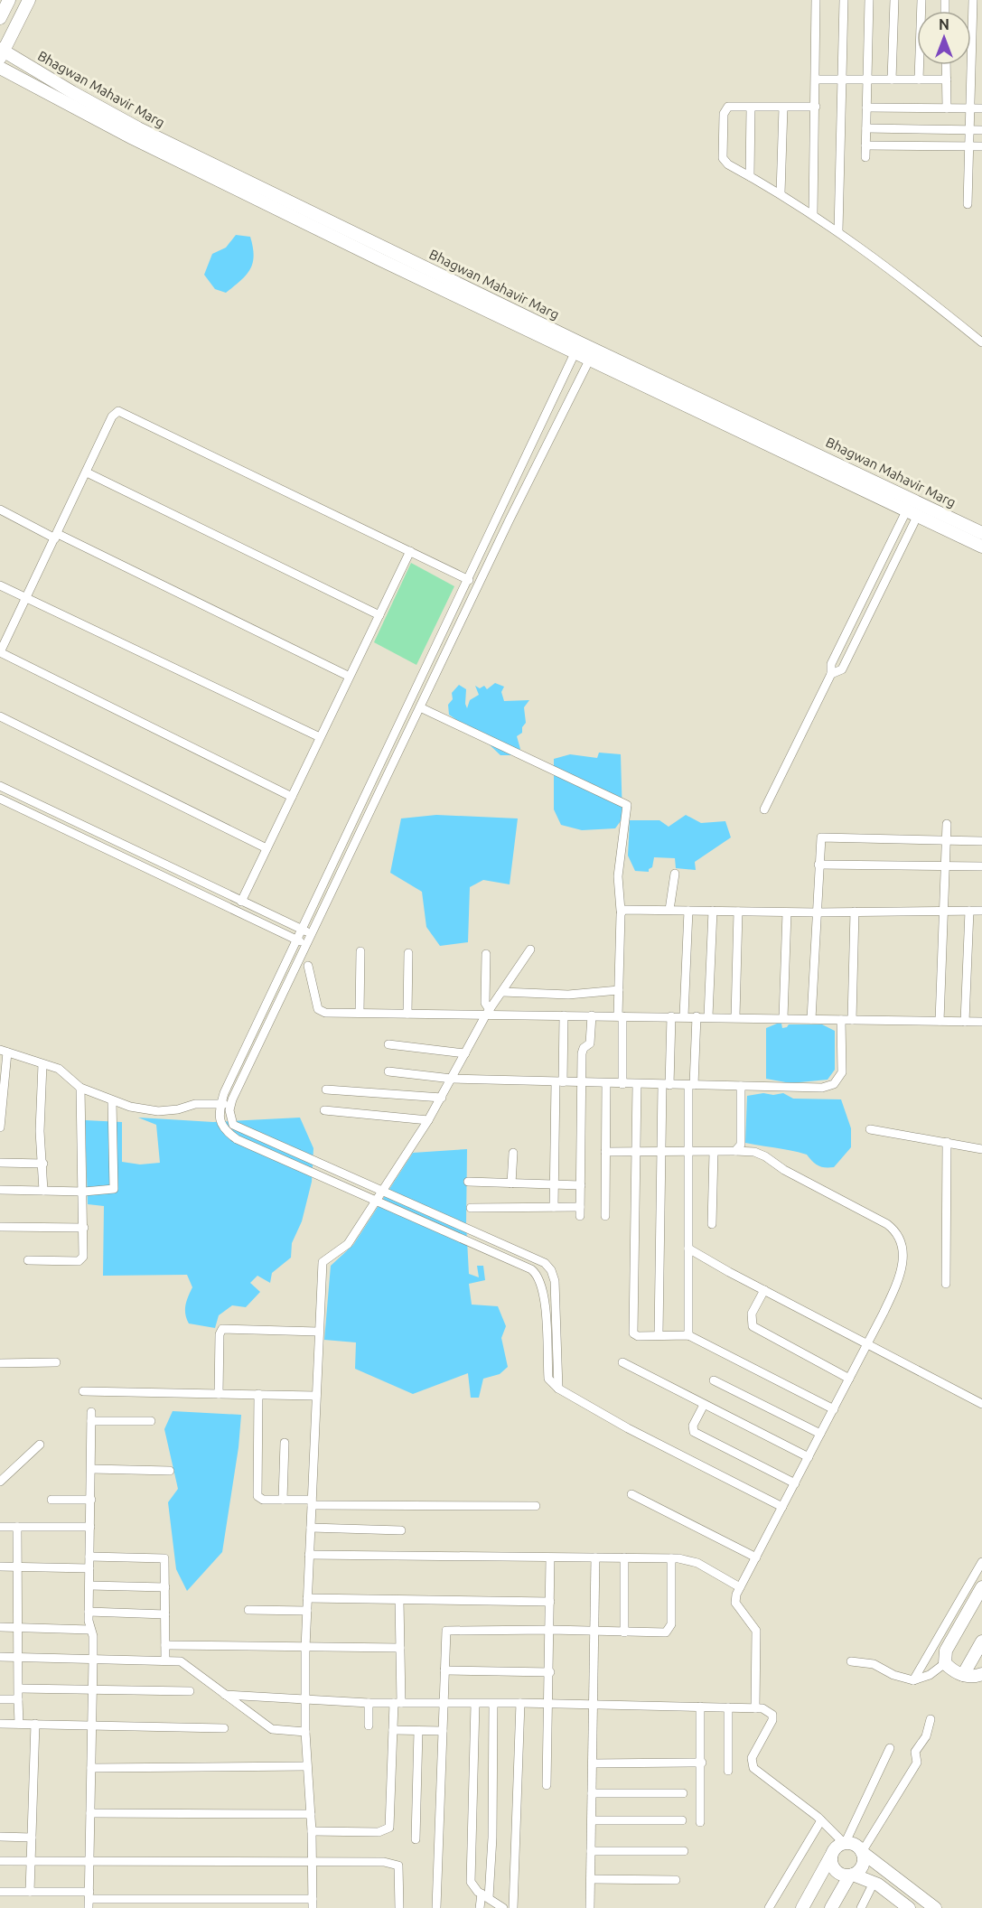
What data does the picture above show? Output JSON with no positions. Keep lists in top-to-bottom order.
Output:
{
  "streets": {
    "main road": ["Bhagwan Mahavir Marg"]
  },
  "north": "top"
}
